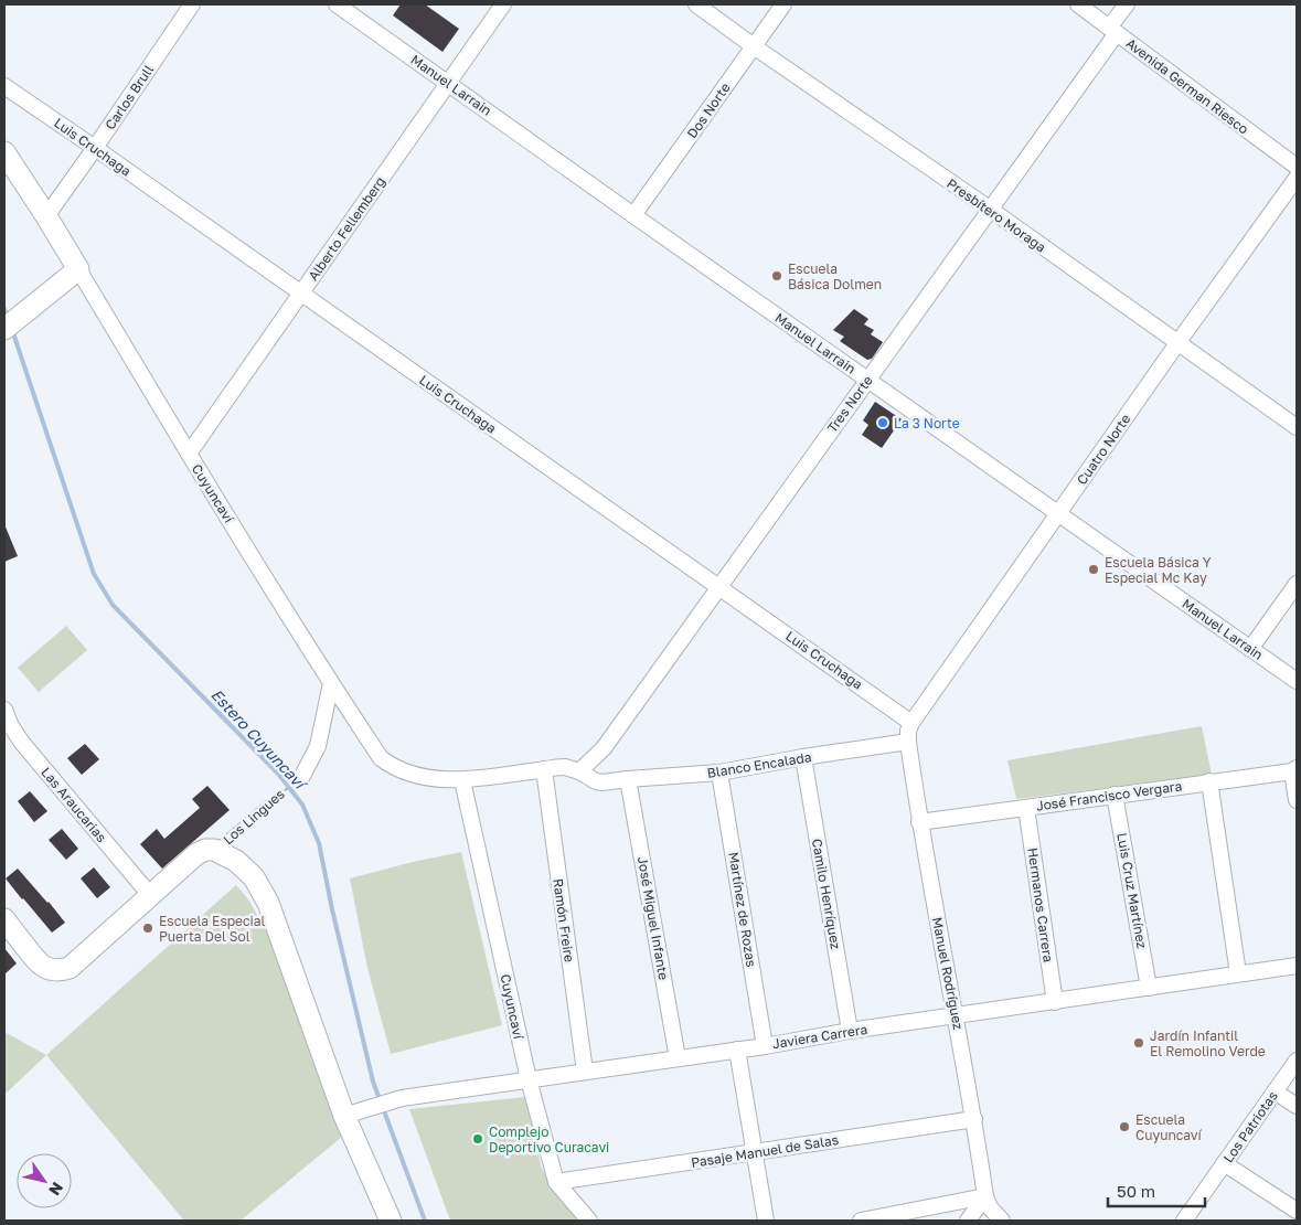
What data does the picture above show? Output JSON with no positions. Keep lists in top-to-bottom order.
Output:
{
  "streets": {
    "street": [
      "Manuel Larrain",
      "Avenida German Riesco",
      "Carlos Brull",
      "Dos Norte",
      "Luis Cruchaga",
      "Presbítero Moraga",
      "Alberto Fellemberg",
      "Tres Norte",
      "Cuatro Norte",
      "Cuyuncaví",
      "Blanco Encalada",
      "José Francisco Vergara",
      "Las Araucarias",
      "Los Lingues",
      "Luis Cruz Martínez",
      "Camilo Henríquez",
      "Hermanos Carrera",
      "Martínez de Rozas",
      "José Miguel Infante",
      "Ramón Freire",
      "Manuel Rodríguez",
      "Javiera Carrera",
      "Los Patriotas",
      "Pasaje Manuel de Salas"
    ]
  },
  "crossings": [
    ["Manuel Larrain", "Dos Norte"],
    ["Manuel Larrain", "Alberto Fellemberg"],
    ["Manuel Larrain", "Tres Norte"],
    ["Manuel Larrain", "Cuatro Norte"],
    ["Avenida German Riesco", "Tres Norte"],
    ["Carlos Brull", "Luis Cruchaga"],
    ["Carlos Brull", "Cuyuncaví"],
    ["Dos Norte", "Presbítero Moraga"],
    ["Luis Cruchaga", "Alberto Fellemberg"],
    ["Luis Cruchaga", "Tres Norte"],
    ["Luis Cruchaga", "Cuatro Norte"],
    ["Luis Cruchaga", "Manuel Rodríguez"],
    ["Presbítero Moraga", "Tres Norte"],
    ["Presbítero Moraga", "Cuatro Norte"],
    ["Alberto Fellemberg", "Cuyuncaví"],
    ["Tres Norte", "Cuyuncaví"],
    ["Tres Norte", "Blanco Encalada"],
    ["Cuatro Norte", "Manuel Rodríguez"],
    ["Cuyuncaví", "Blanco Encalada"],
    ["Cuyuncaví", "Ramón Freire"],
    ["Cuyuncaví", "Javiera Carrera"],
    ["Cuyuncaví", "Pasaje Manuel de Salas"],
    ["Blanco Encalada", "Camilo Henríquez"],
    ["Blanco Encalada", "Martínez de Rozas"],
    ["Blanco Encalada", "José Miguel Infante"],
    ["Blanco Encalada", "Manuel Rodríguez"],
    ["José Francisco Vergara", "Luis Cruz Martínez"],
    ["José Francisco Vergara", "Hermanos Carrera"],
    ["José Francisco Vergara", "Manuel Rodríguez"],
    ["Las Araucarias", "Los Lingues"],
    ["Luis Cruz Martínez", "Javiera Carrera"],
    ["Camilo Henríquez", "Javiera Carrera"],
    ["Hermanos Carrera", "Javiera Carrera"],
    ["Martínez de Rozas", "Javiera Carrera"],
    ["José Miguel Infante", "Javiera Carrera"],
    ["Ramón Freire", "Javiera Carrera"],
    ["Manuel Rodríguez", "Javiera Carrera"],
    ["Manuel Rodríguez", "Pasaje Manuel de Salas"]
  ],
  "water": ["Estero Cuyuncaví"],
  "places": [
    "Escuela Básica Dolmen",
    "La 3 Norte",
    "Escuela Básica Y Especial Mc Kay",
    "Escuela Especial Puerta Del Sol",
    "Jardín Infantil El Remolino Verde",
    "Escuela Cuyuncaví",
    "Complejo Deportivo Curacavi"
  ],
  "scale_bar": "50 m",
  "north": "bottom right"
}
